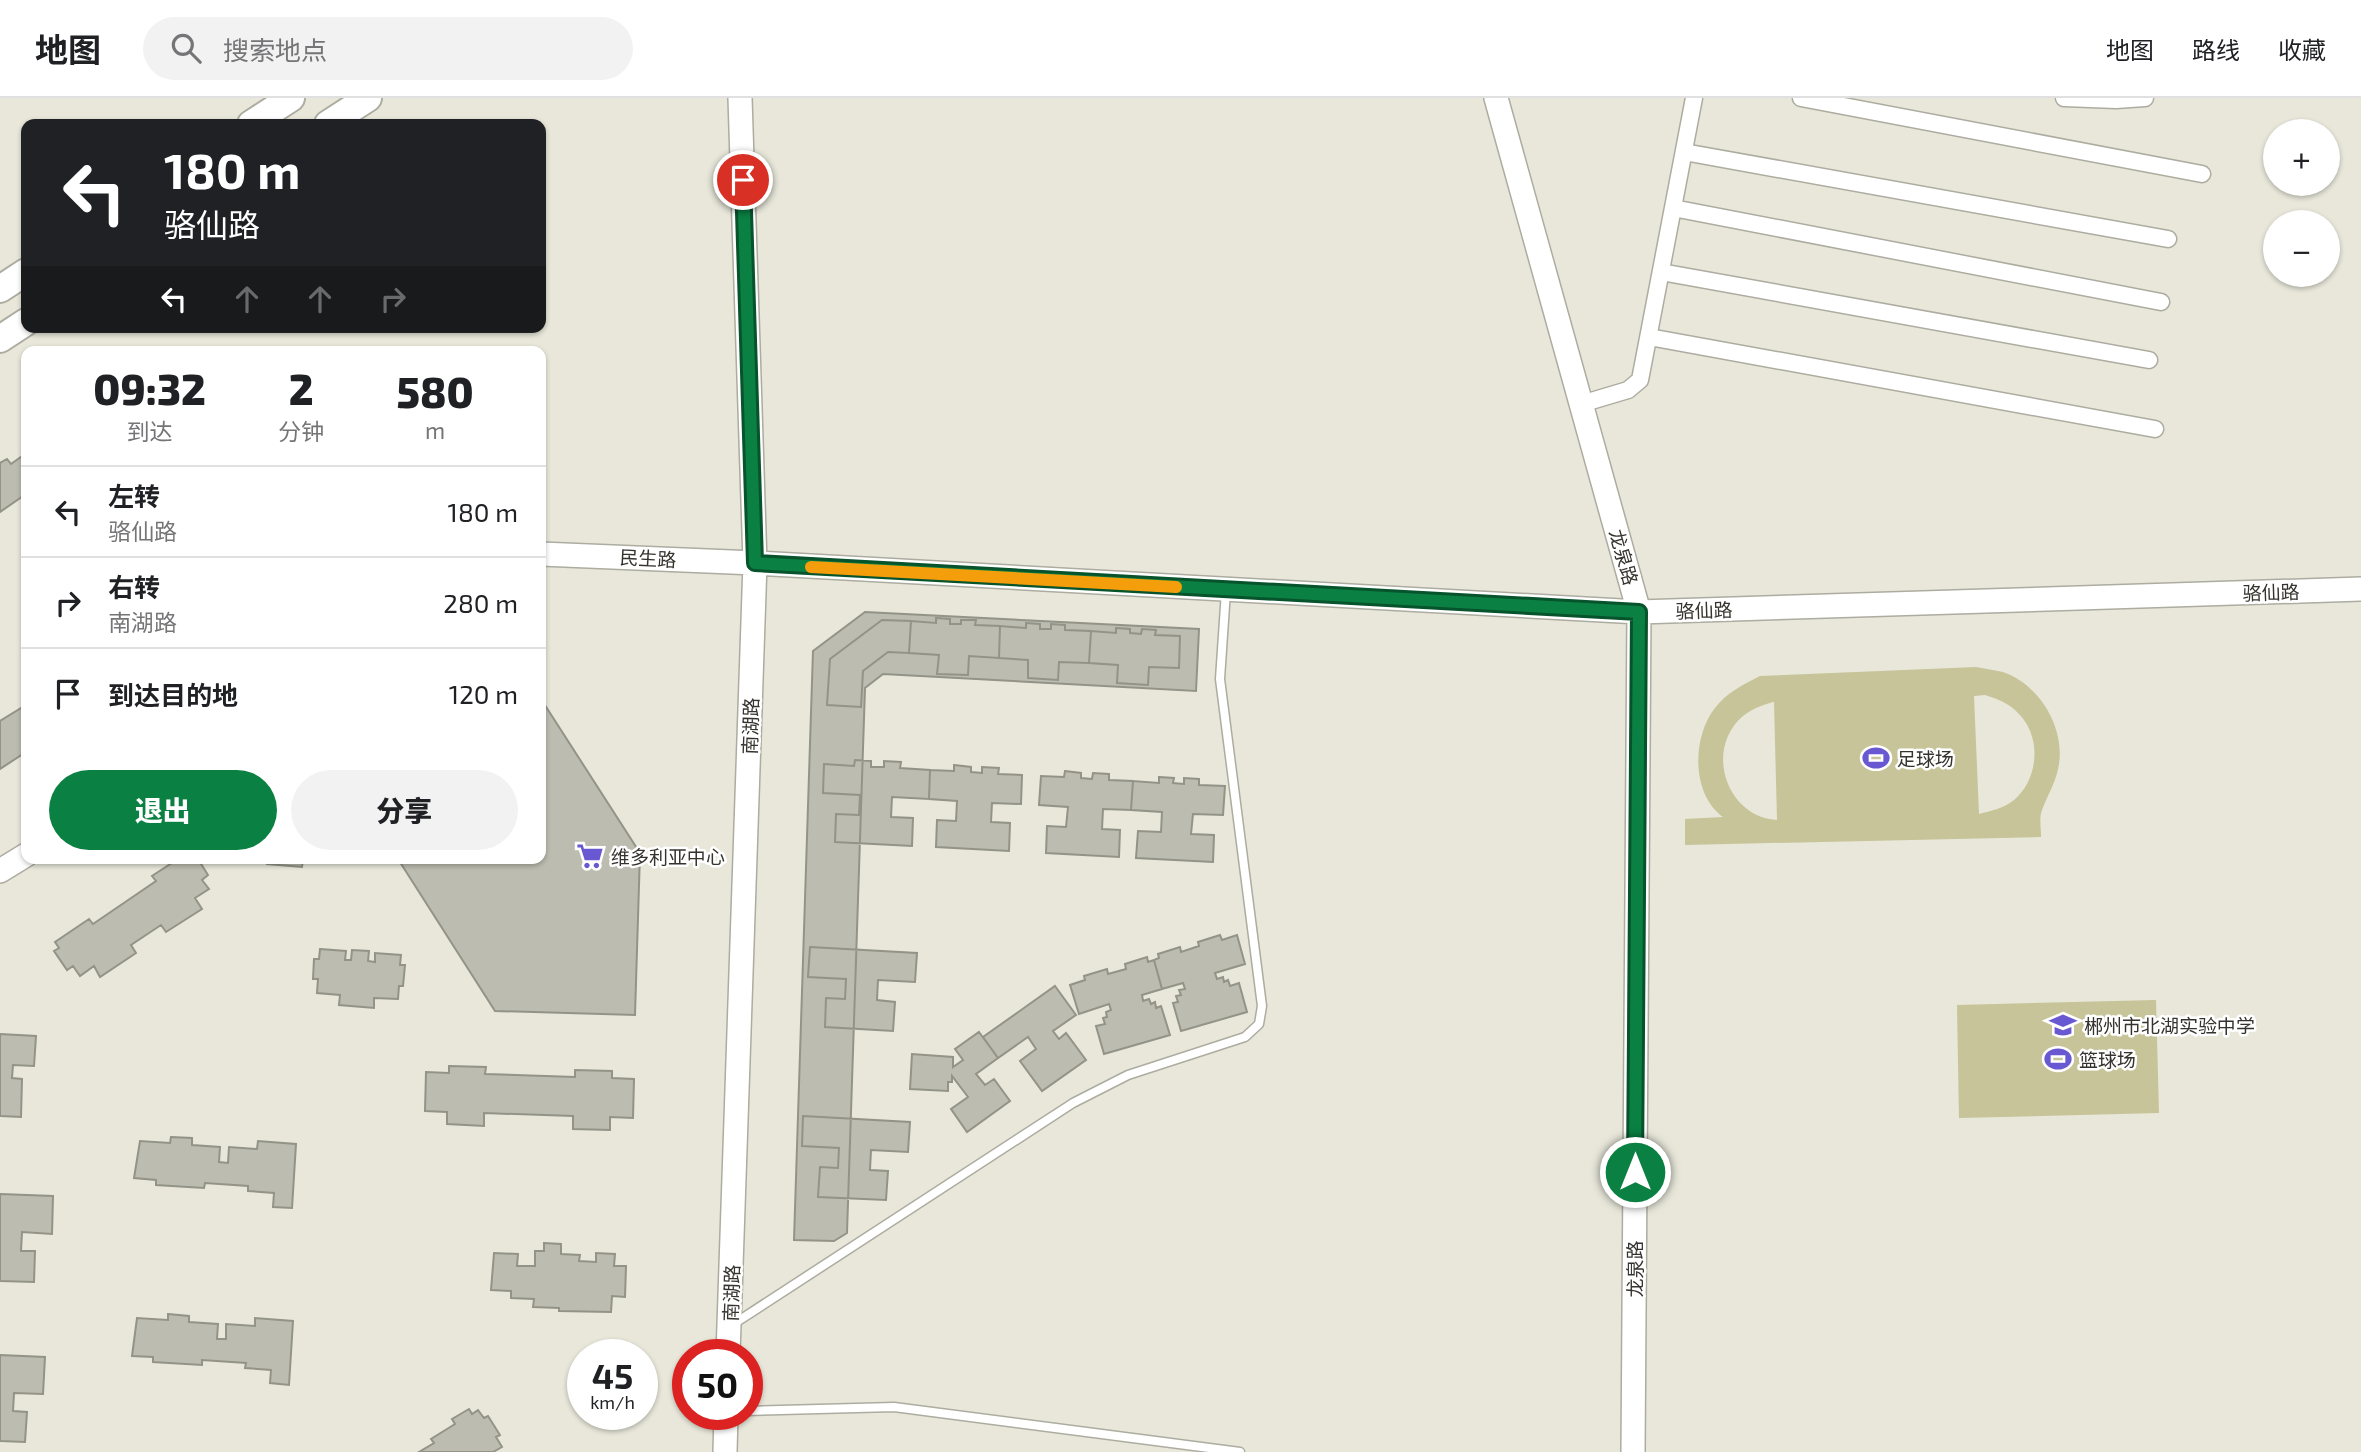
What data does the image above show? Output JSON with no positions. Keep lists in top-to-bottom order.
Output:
{
  "streets": {
    "main road": [
      "龙泉路",
      "民生路",
      "骆仙路",
      "南湖路"
    ]
  },
  "crossings": [
    ["龙泉路", "骆仙路"],
    ["民生路", "骆仙路"],
    ["民生路", "南湖路"],
    ["骆仙路", "南湖路"]
  ],
  "places": {
    "sports": ["足球场", "篮球场"],
    "supermarket": ["维多利亚中心"],
    "school or university": ["郴州市北湖实验中学"]
  },
  "page": {
    "header": "地图",
    "search": "搜索地点",
    "nav": ["地图", "路线", "收藏"],
    "map_buttons": ["+", "−"],
    "turn": ["180 m", "骆仙路"],
    "eta": [
      "09:32",
      "到达",
      "2",
      "分钟",
      "580",
      "m"
    ],
    "list": [
      {
        "name": "左转",
        "note": "骆仙路",
        "value": "180 m"
      },
      {
        "name": "右转",
        "note": "南湖路",
        "value": "280 m"
      },
      {
        "name": "到达目的地",
        "value": "120 m"
      }
    ],
    "buttons": ["退出", "分享"],
    "speed": "45 km/h",
    "limit": "50"
  }
}
